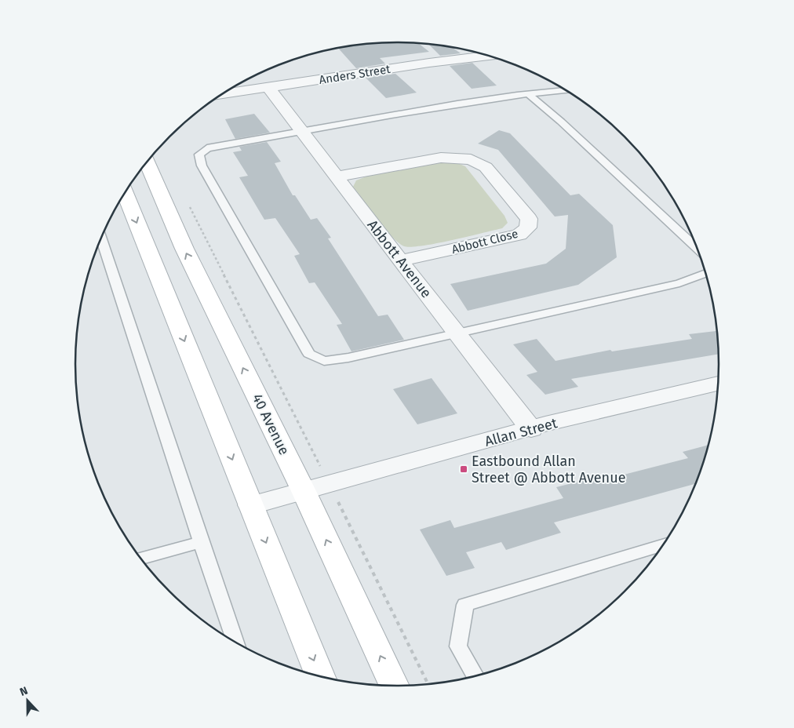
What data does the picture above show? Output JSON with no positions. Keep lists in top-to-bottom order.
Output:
{
  "streets": {
    "main road": ["40 Avenue"],
    "street": [
      "Anders Street",
      "Abbott Close",
      "Abbott Avenue",
      "Allan Street"
    ]
  },
  "crossings": [
    ["Anders Street", "Abbott Avenue"],
    ["Abbott Close", "Abbott Avenue"],
    ["Abbott Avenue", "Allan Street"],
    ["40 Avenue", "Allan Street"]
  ],
  "places": {
    "transit": ["Eastbound Allan Street @ Abbott Avenue"]
  },
  "north": "top"
}
